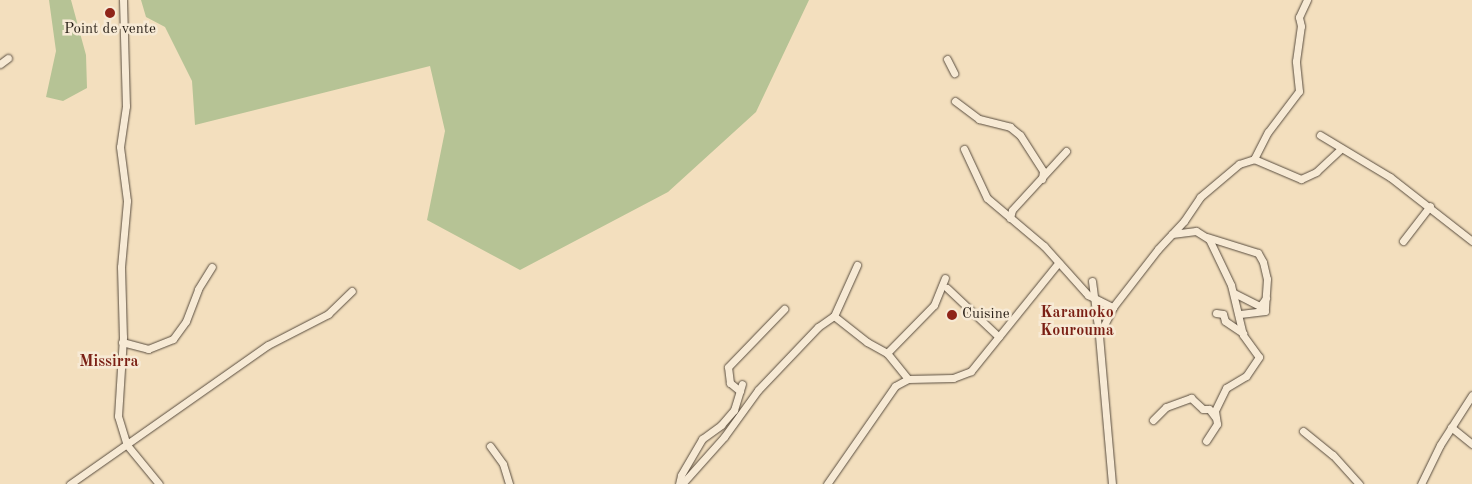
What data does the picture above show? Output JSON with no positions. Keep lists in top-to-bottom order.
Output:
{
  "districts": ["Karamoko Kourouma", "Missirra"],
  "places": ["Point de vente", "Cuisine"]
}
